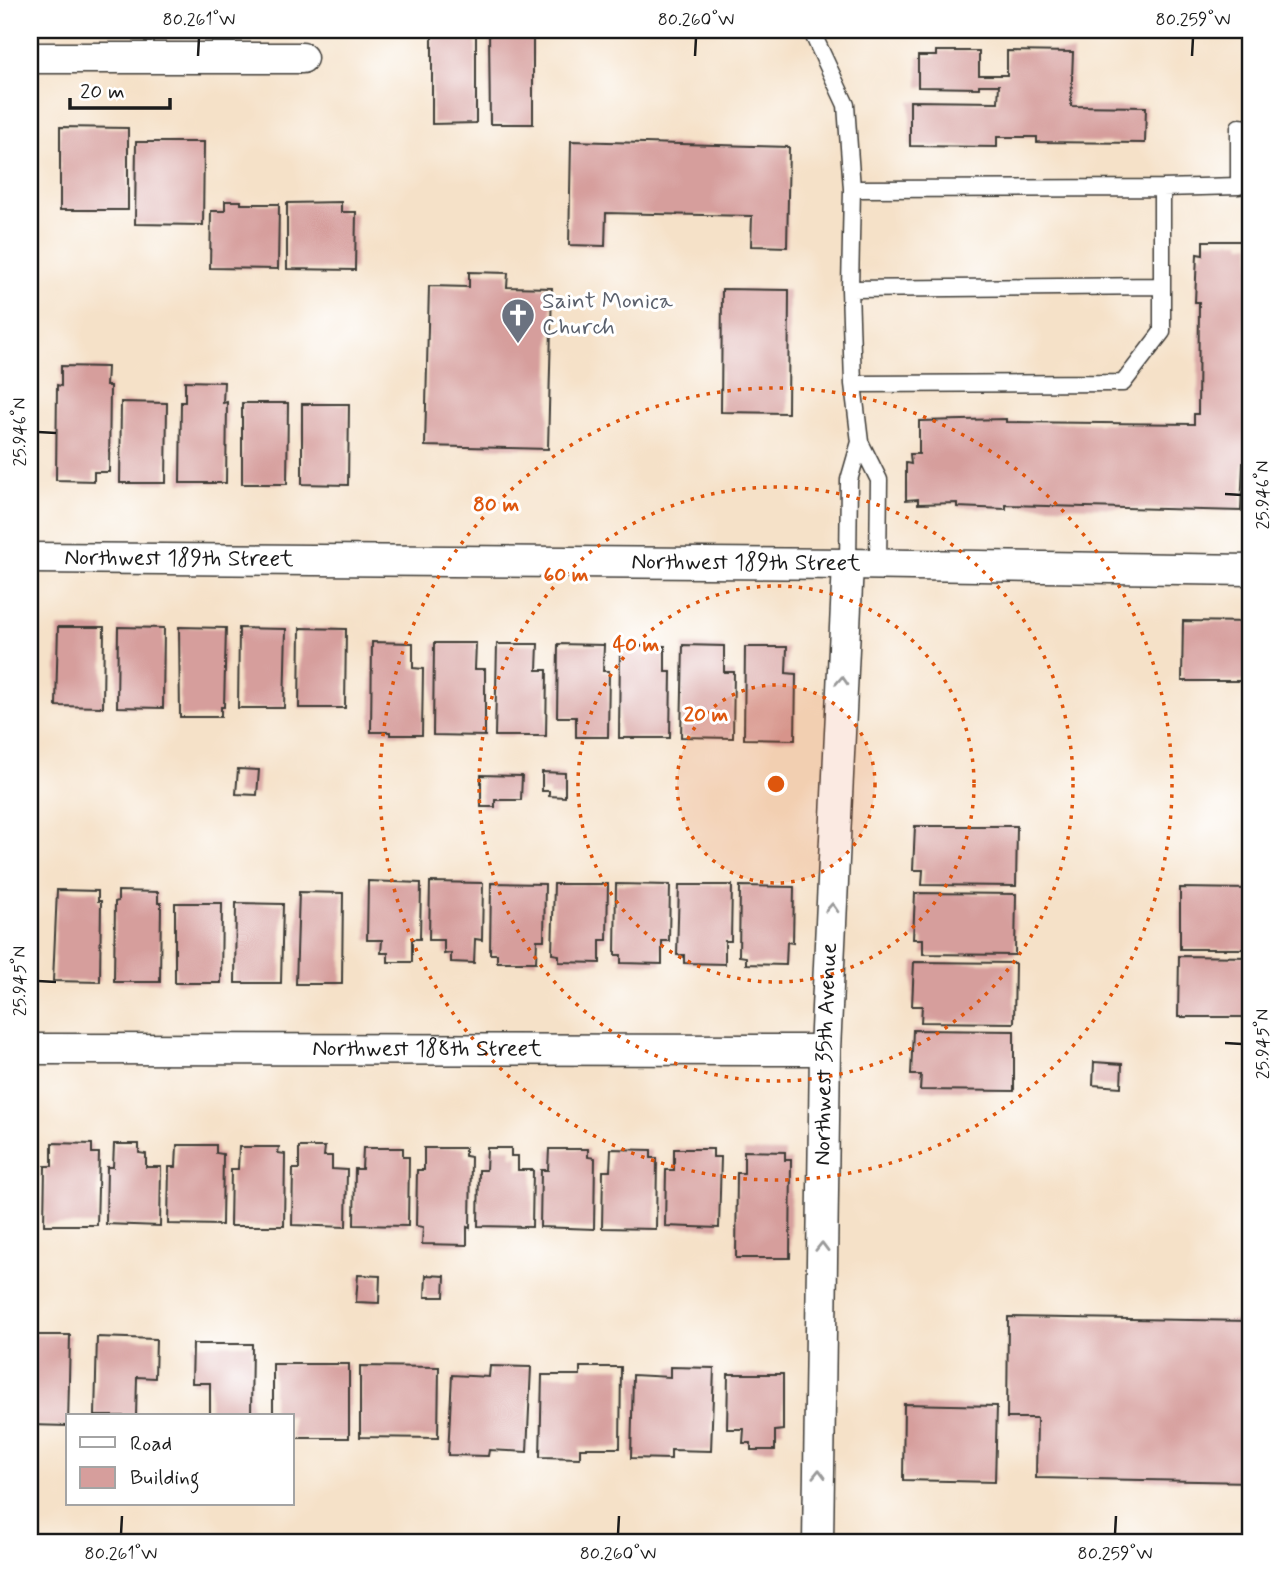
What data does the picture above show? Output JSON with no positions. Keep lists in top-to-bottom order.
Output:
{
  "streets": {
    "street": ["Northwest 189th Street", "Northwest 188th Street", "Northwest 35th Avenue"]
  },
  "crossings": [
    ["Northwest 189th Street", "Northwest 35th Avenue"],
    ["Northwest 188th Street", "Northwest 35th Avenue"]
  ],
  "one_way": ["Northwest 35th Avenue"],
  "places": {
    "church": ["Saint Monica Church"]
  },
  "legend": ["Road", "Building"],
  "scale_bar": "20 m",
  "coordinates": [
    "80.261°W",
    "80.260°W",
    "80.259°W",
    "25.946°N",
    "25.945°N"
  ],
  "rings": [
    "80 m",
    "60 m",
    "40 m",
    "20 m"
  ]
}
